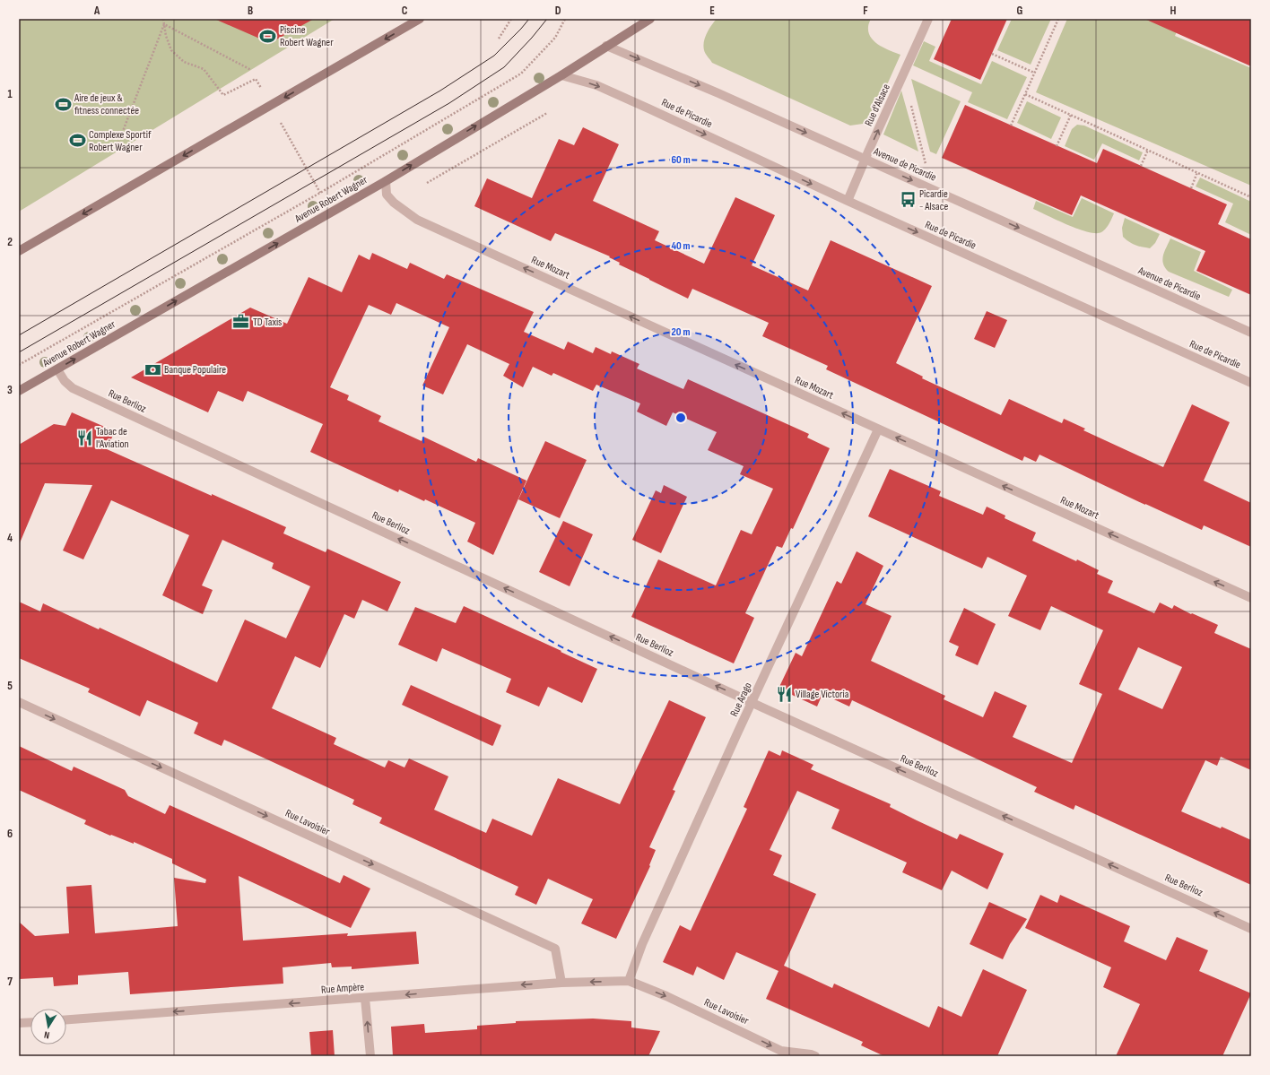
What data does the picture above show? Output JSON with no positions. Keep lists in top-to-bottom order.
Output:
{
  "streets": {
    "main road": ["Avenue Robert Wagner"],
    "street": [
      "Rue d'Alsace",
      "Rue de Picardie",
      "Avenue de Picardie",
      "Rue Mozart",
      "Rue Berlioz",
      "Rue Arago",
      "Rue Lavoisier",
      "Rue Ampère"
    ]
  },
  "crossings": [
    ["Rue d'Alsace", "Rue de Picardie"],
    ["Rue d'Alsace", "Avenue de Picardie"],
    ["Rue de Picardie", "Avenue Robert Wagner"],
    ["Avenue de Picardie", "Avenue Robert Wagner"],
    ["Avenue Robert Wagner", "Rue Mozart"],
    ["Avenue Robert Wagner", "Rue Berlioz"],
    ["Rue Mozart", "Rue Arago"],
    ["Rue Berlioz", "Rue Arago"],
    ["Rue Arago", "Rue Lavoisier"],
    ["Rue Arago", "Rue Ampère"],
    ["Rue Lavoisier", "Rue Ampère"]
  ],
  "one_way": [
    "Rue d'Alsace",
    "Rue de Picardie",
    "Avenue de Picardie",
    "Avenue Robert Wagner",
    "Rue Mozart",
    "Rue Berlioz",
    "Rue Lavoisier",
    "Rue Ampère"
  ],
  "places": {
    "sports": ["Piscine Robert Wagner", "Aire de jeux & fitness connectée", "Complexe Sportif Robert Wagner"],
    "bus stop": ["Picardie - Alsace"],
    "office": ["TD Taxis"],
    "bank": ["Banque Populaire"],
    "restaurant": ["Tabac de l'Aviation", "Village Victoria"]
  },
  "north": "bottom",
  "grid": {
    "columns": [
      "A",
      "B",
      "C",
      "D",
      "E",
      "F",
      "G",
      "H"
    ],
    "rows": [
      "1",
      "2",
      "3",
      "4",
      "5",
      "6",
      "7"
    ]
  },
  "rings": ["60 m", "40 m", "20 m"]
}
